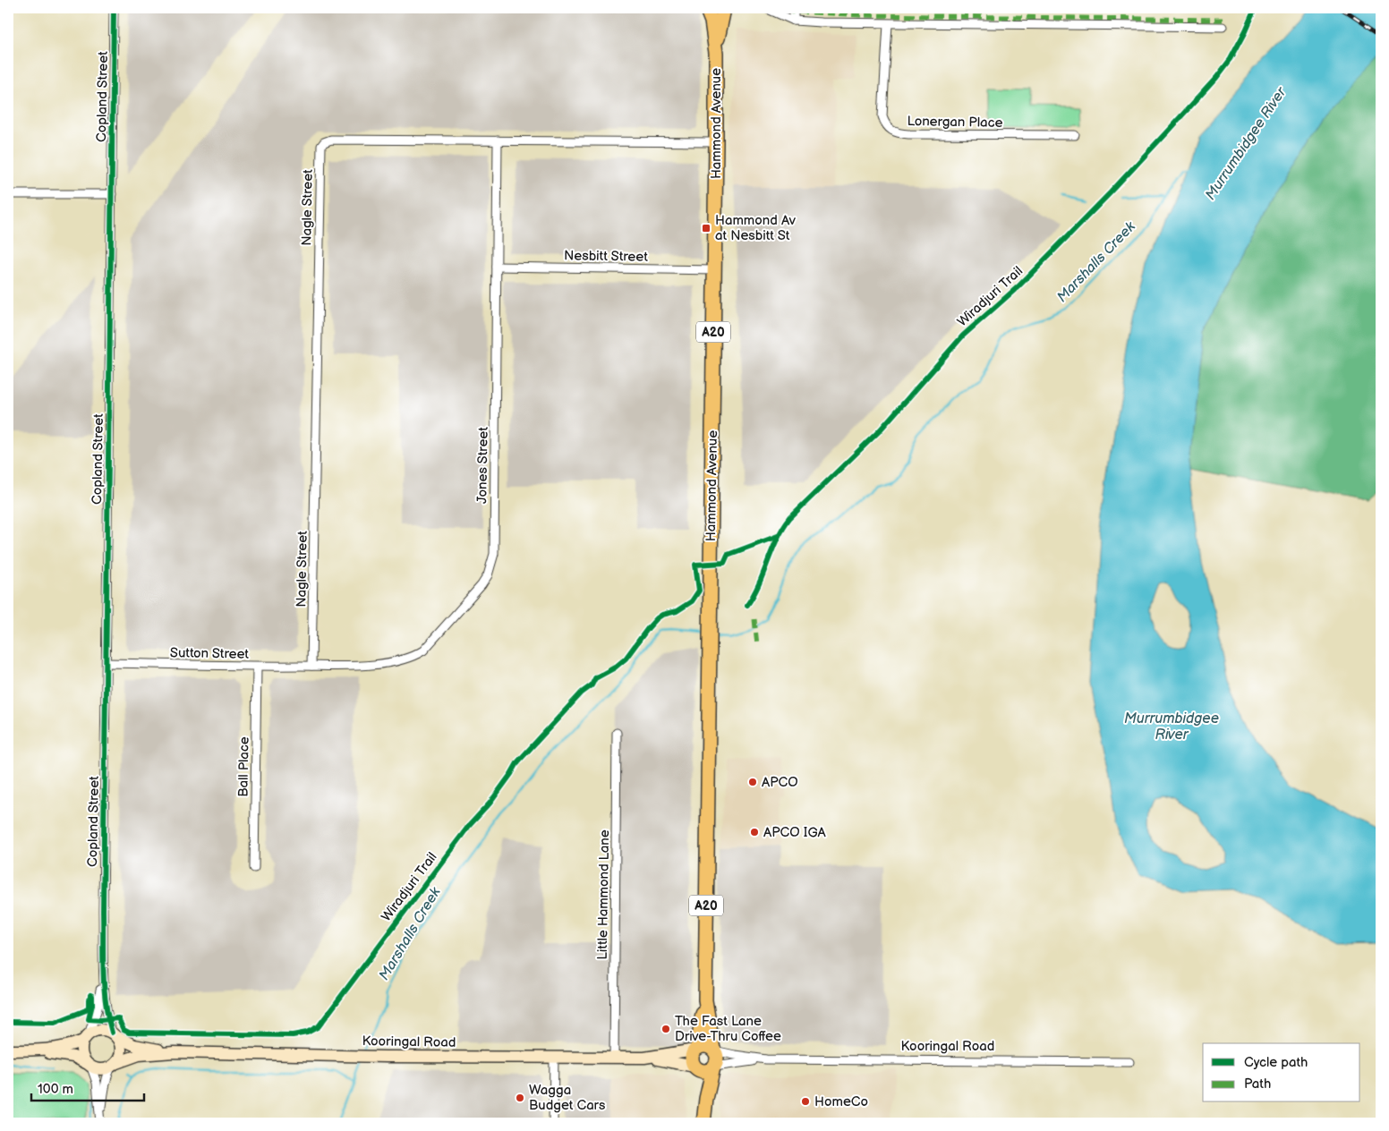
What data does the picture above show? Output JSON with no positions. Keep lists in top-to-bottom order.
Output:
{
  "streets": {
    "highway": ["Hammond Avenue", "A20"],
    "main road": ["Kooringal Road"],
    "street": [
      "Copland Street",
      "Lonergan Place",
      "Nagle Street",
      "Nesbitt Street",
      "Jones Street",
      "Sutton Street",
      "Ball Place",
      "Little Hammond Lane"
    ],
    "cycle path": ["Wiradjuri Trail"]
  },
  "crossings": [
    ["Copland Street", "Sutton Street"],
    ["Copland Street", "Kooringal Road"],
    ["Hammond Avenue", "Nagle Street"],
    ["Hammond Avenue", "Nesbitt Street"],
    ["Hammond Avenue", "A20"],
    ["Hammond Avenue", "Kooringal Road"],
    ["Nagle Street", "Jones Street"],
    ["Nagle Street", "Sutton Street"],
    ["Nesbitt Street", "Jones Street"],
    ["A20", "Kooringal Road"],
    ["Jones Street", "Sutton Street"],
    ["Sutton Street", "Ball Place"],
    ["Little Hammond Lane", "Kooringal Road"]
  ],
  "water": ["Murrumbidgee River", "Marshalls Creek"],
  "places": {
    "transit": ["Hammond Av at Nesbitt St"],
    "other": [
      "APCO",
      "APCO IGA",
      "The Fast Lane Drive-Thru Coffee",
      "Wagga Budget Cars",
      "HomeCo"
    ]
  },
  "legend": ["Cycle path", "Path"],
  "scale_bar": "100 m"
}
